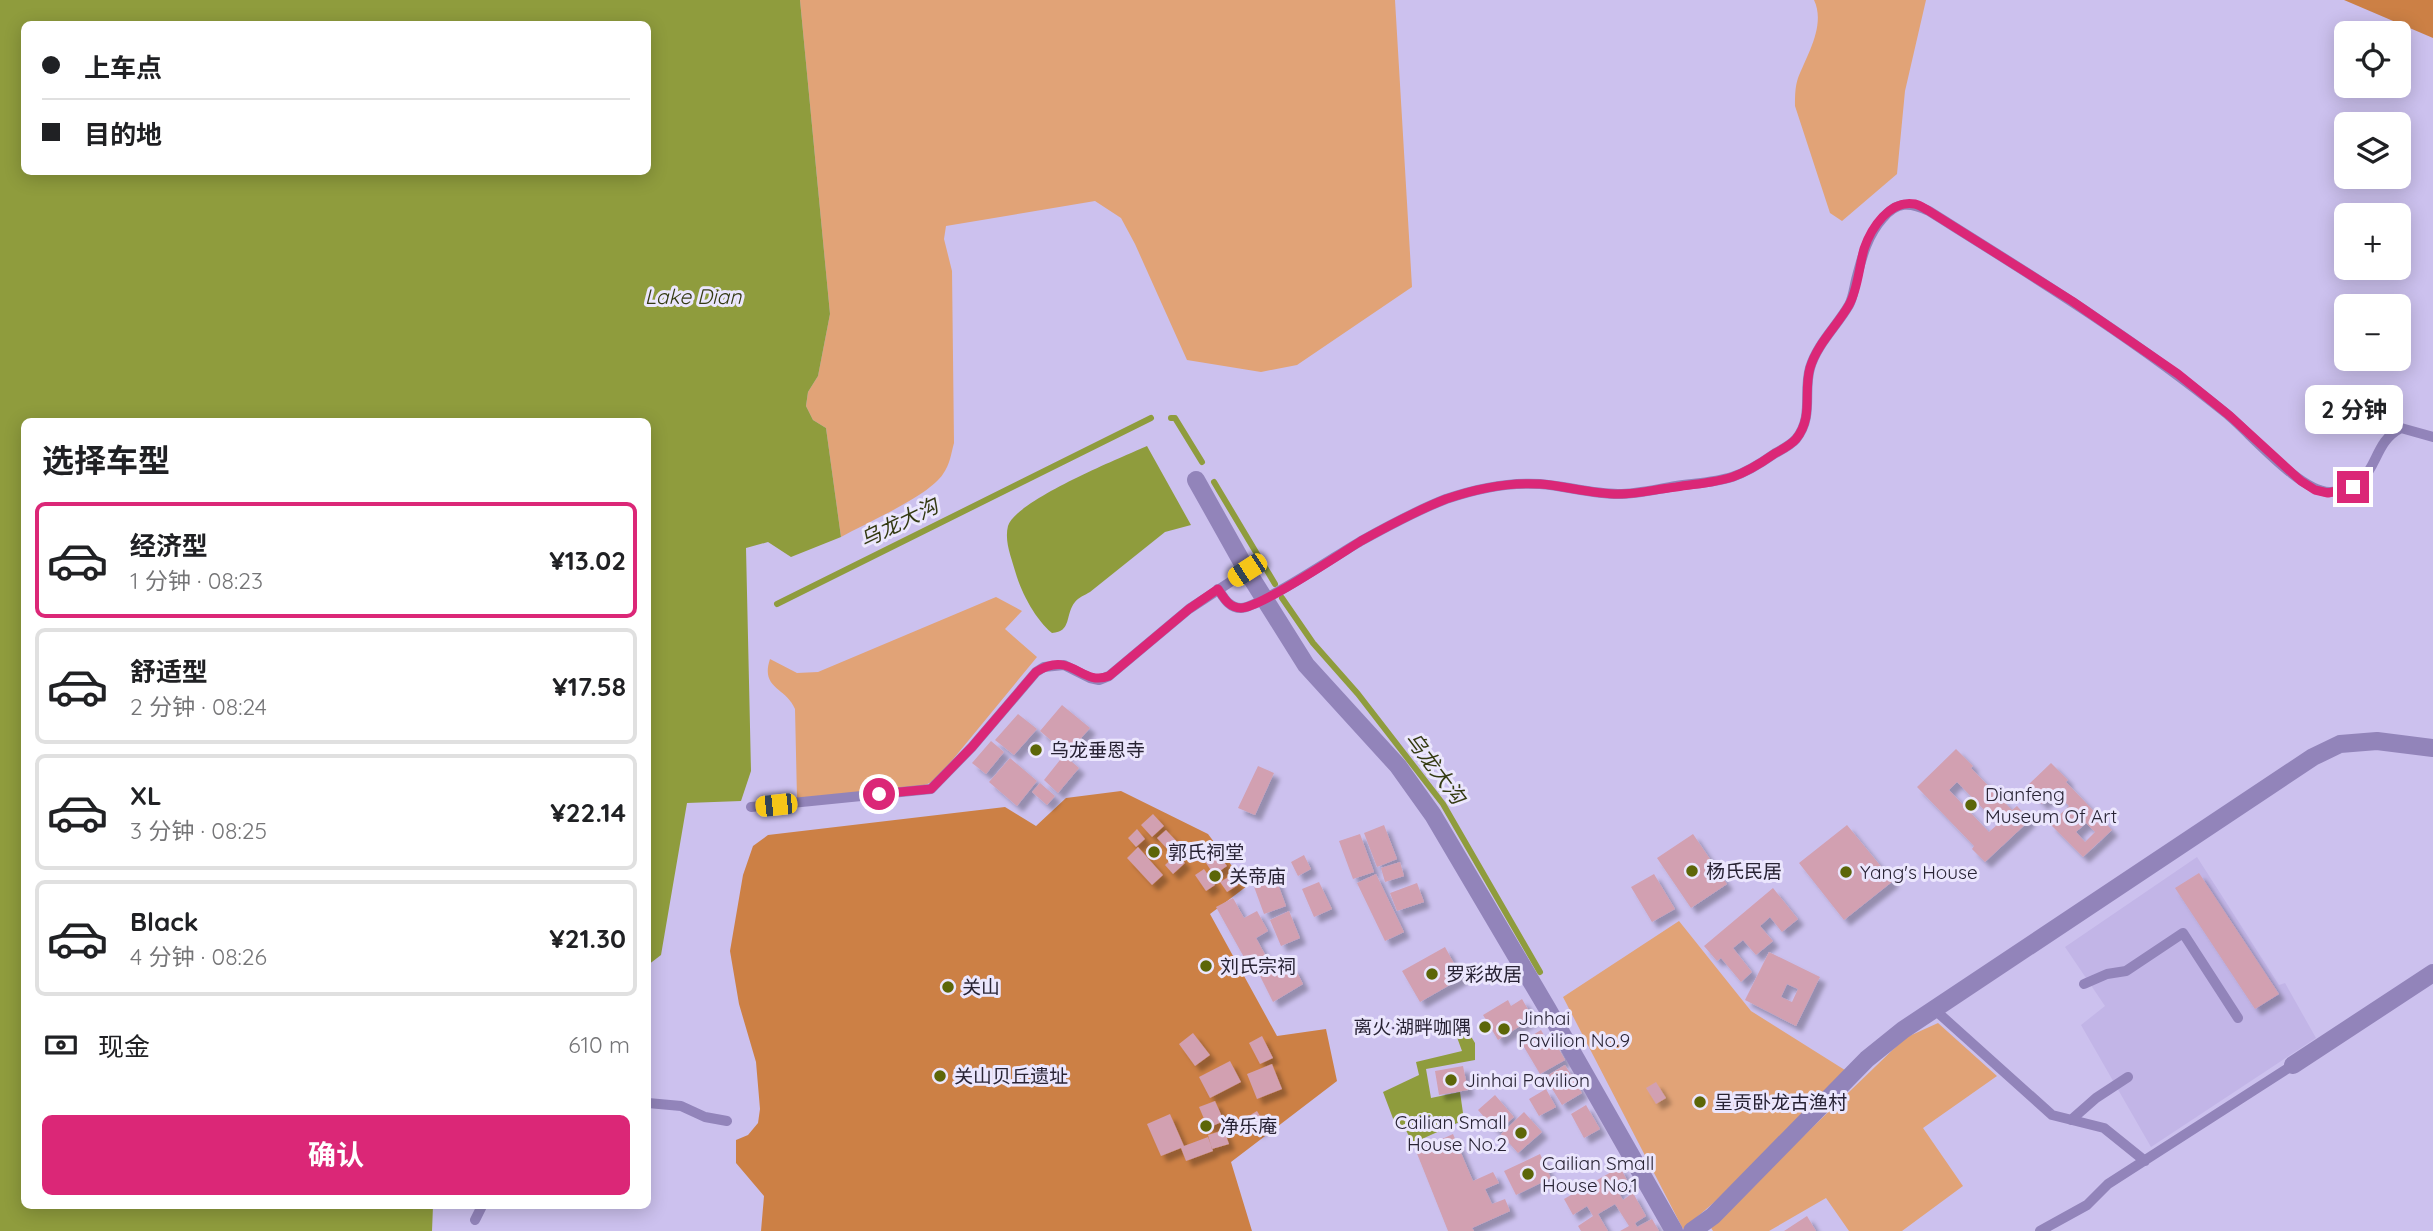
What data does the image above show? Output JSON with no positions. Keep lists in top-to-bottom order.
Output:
{
  "water": ["Lake Dian", "乌龙大沟"],
  "places": [
    "乌龙垂恩寺",
    "Dianfeng Museum Of Art",
    "郭氏祠堂",
    "杨氏民居",
    "Yang's House",
    "关帝庙",
    "刘氏宗祠",
    "罗彩故居",
    "关山",
    "离火·湖畔咖隅",
    "Jinhai Pavilion No.9",
    "关山贝丘遗址",
    "Jinhai Pavilion",
    "呈贡卧龙古渔村",
    "净乐庵",
    "Cailian Small House No.2",
    "Cailian Small House No.1"
  ],
  "page": {
    "map_buttons": ["+", "−"],
    "banner": ["上车点", "目的地"],
    "bubble": "2 分钟",
    "heading": "选择车型",
    "list": [
      {
        "name": "经济型",
        "note": "1 分钟 · 08:23",
        "value": "¥13.02"
      },
      {
        "name": "舒适型",
        "note": "2 分钟 · 08:24",
        "value": "¥17.58"
      },
      {
        "name": "XL",
        "note": "3 分钟 · 08:25",
        "value": "¥22.14"
      },
      {
        "name": "Black",
        "note": "4 分钟 · 08:26",
        "value": "¥21.30"
      }
    ],
    "pay": ["现金", "610 m"],
    "buttons": "确认"
  }
}
